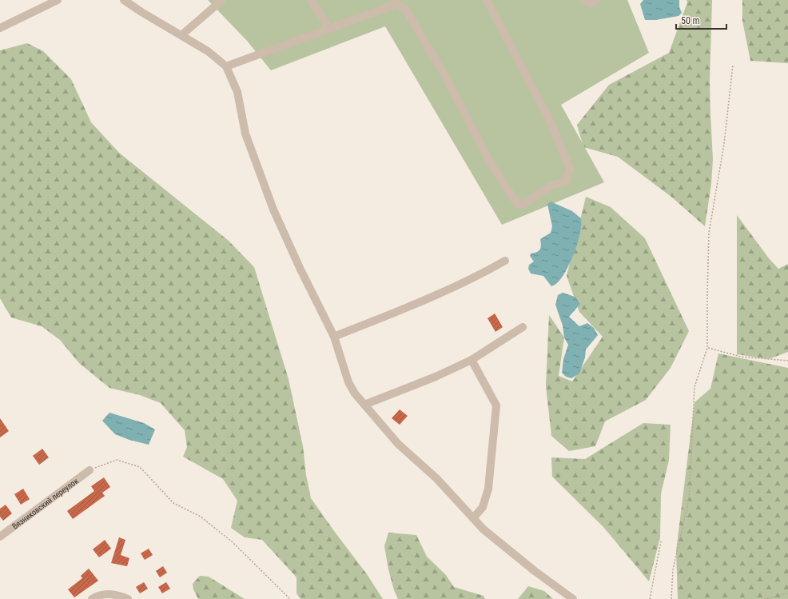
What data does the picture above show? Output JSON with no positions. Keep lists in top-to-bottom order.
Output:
{
  "streets": {
    "street": ["Вязниковский переулок"]
  },
  "scale_bar": "50 m"
}
